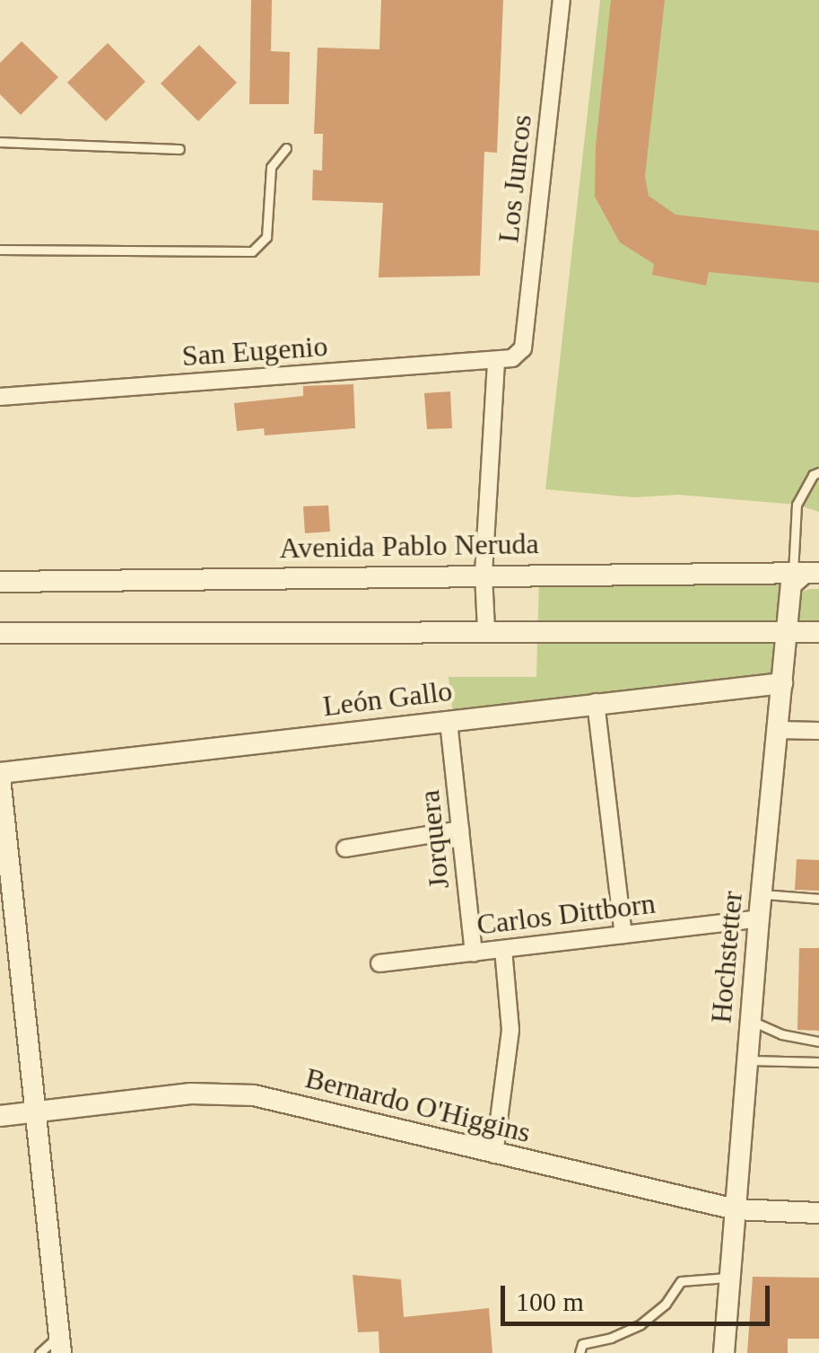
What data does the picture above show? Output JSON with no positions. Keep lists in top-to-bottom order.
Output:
{
  "streets": {
    "street": [
      "Los Juncos",
      "San Eugenio",
      "Avenida Pablo Neruda",
      "León Gallo",
      "Jorquera",
      "Carlos Dittborn",
      "Hochstetter",
      "Bernardo O'Higgins"
    ]
  },
  "crossings": [
    ["Los Juncos", "San Eugenio"],
    ["Los Juncos", "Avenida Pablo Neruda"],
    ["Avenida Pablo Neruda", "Hochstetter"],
    ["León Gallo", "Jorquera"],
    ["León Gallo", "Hochstetter"],
    ["Jorquera", "Carlos Dittborn"],
    ["Carlos Dittborn", "Hochstetter"],
    ["Hochstetter", "Bernardo O'Higgins"]
  ],
  "scale_bar": "100 m"
}
